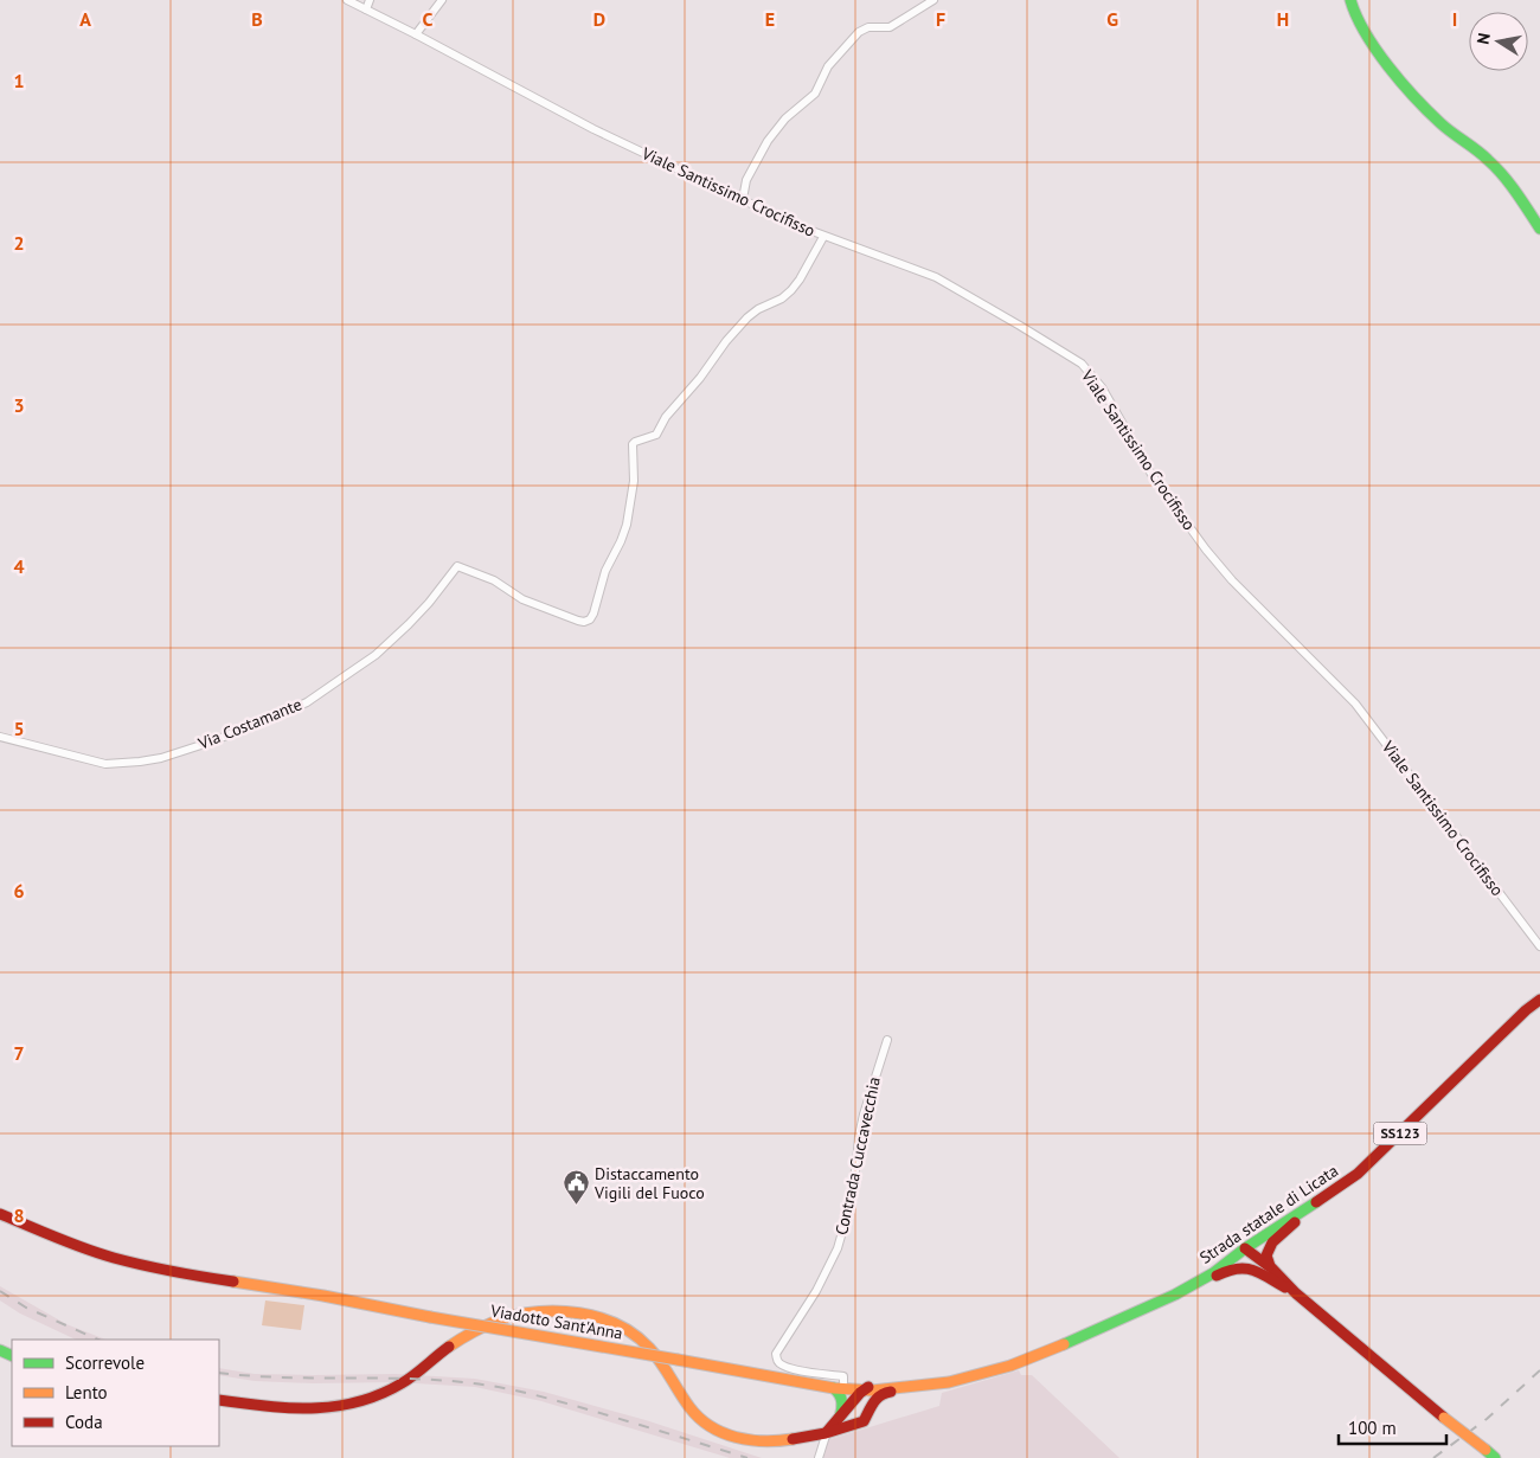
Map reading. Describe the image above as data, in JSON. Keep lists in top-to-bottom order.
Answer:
{
  "streets": {
    "main road": ["SS123", "Strada statale di Licata", "Viadotto Sant'Anna"],
    "street": ["Viale Santissimo Crocifisso", "Via Costamante", "Contrada Cuccavecchia"]
  },
  "crossings": [
    ["Viale Santissimo Crocifisso", "Via Costamante"],
    ["Contrada Cuccavecchia", "Viadotto Sant'Anna"]
  ],
  "places": {
    "public building": ["Distaccamento Vigili del Fuoco"]
  },
  "legend": ["Scorrevole", "Lento", "Coda"],
  "scale_bar": "100 m",
  "north": "left",
  "grid": {
    "columns": [
      "A",
      "B",
      "C",
      "D",
      "E",
      "F",
      "G",
      "H",
      "I"
    ],
    "rows": [
      "1",
      "2",
      "3",
      "4",
      "5",
      "6",
      "7",
      "8"
    ]
  }
}
